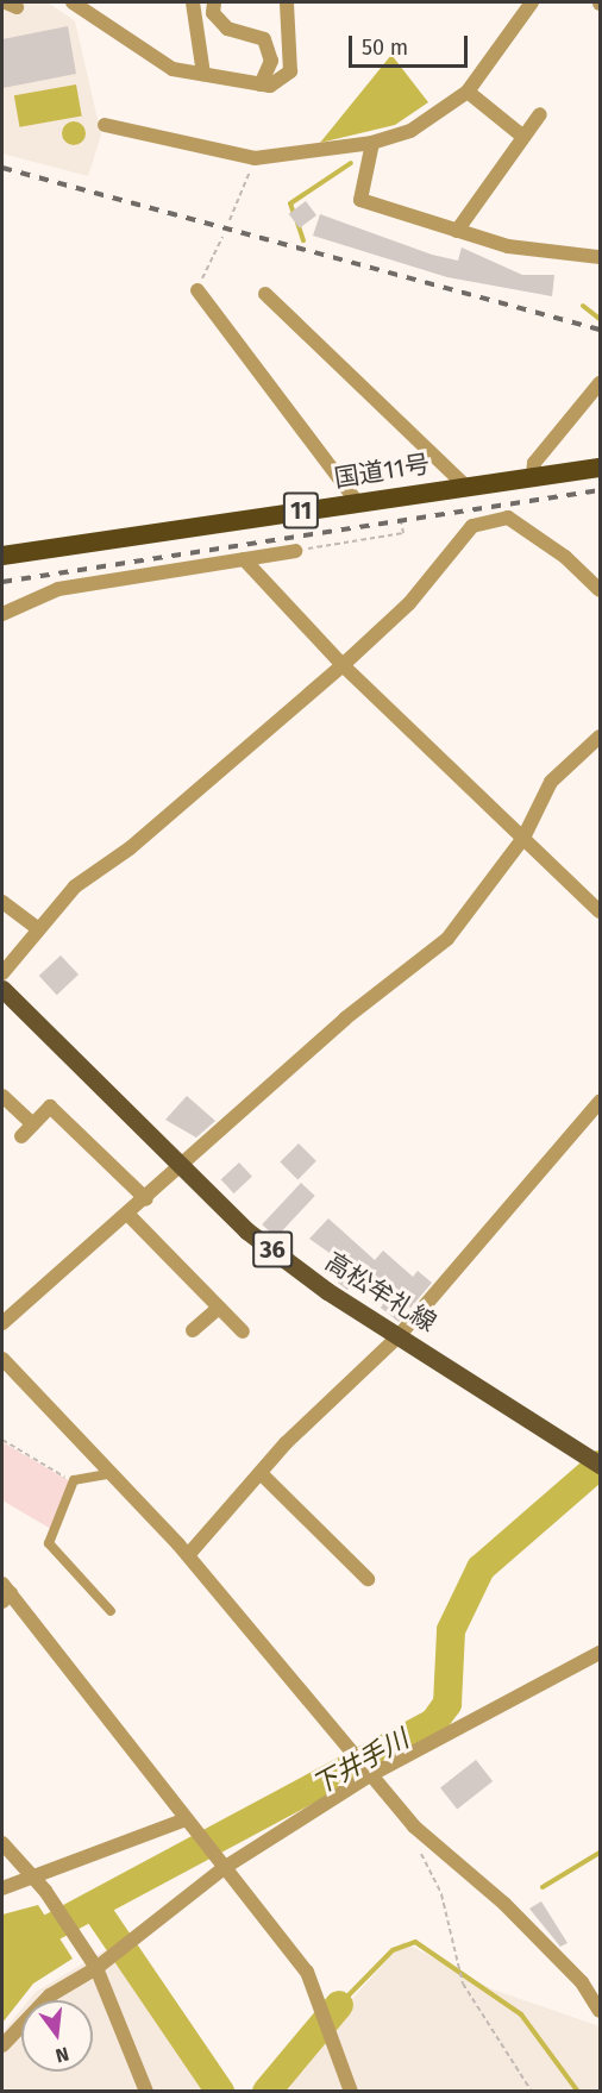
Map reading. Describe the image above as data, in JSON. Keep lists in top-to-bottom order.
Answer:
{
  "streets": {
    "highway": ["国道11号", "11"],
    "main road": ["36", "高松牟礼線"]
  },
  "water": ["下井手川"],
  "scale_bar": "50 m",
  "north": "bottom"
}
